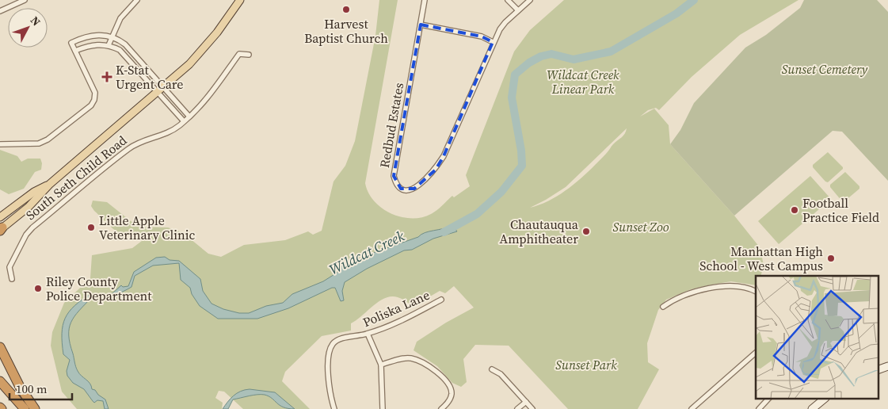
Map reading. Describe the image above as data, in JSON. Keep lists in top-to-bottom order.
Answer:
{
  "streets": {
    "main road": ["South Seth Child Road"],
    "street": ["Redbud Estates", "Poliska Lane"]
  },
  "water": ["Wildcat Creek"],
  "parks": [
    "Sunset Cemetery",
    "Wildcat Creek Linear Park",
    "Sunset Zoo",
    "Sunset Park"
  ],
  "places": {
    "other": [
      "Harvest Baptist Church",
      "Football Practice Field",
      "Little Apple Veterinary Clinic",
      "Chautauqua Amphitheater",
      "Manhattan High School - West Campus",
      "Riley County Police Department"
    ],
    "health": ["K-Stat Urgent Care"]
  },
  "scale_bar": "100 m",
  "north": "top right"
}
